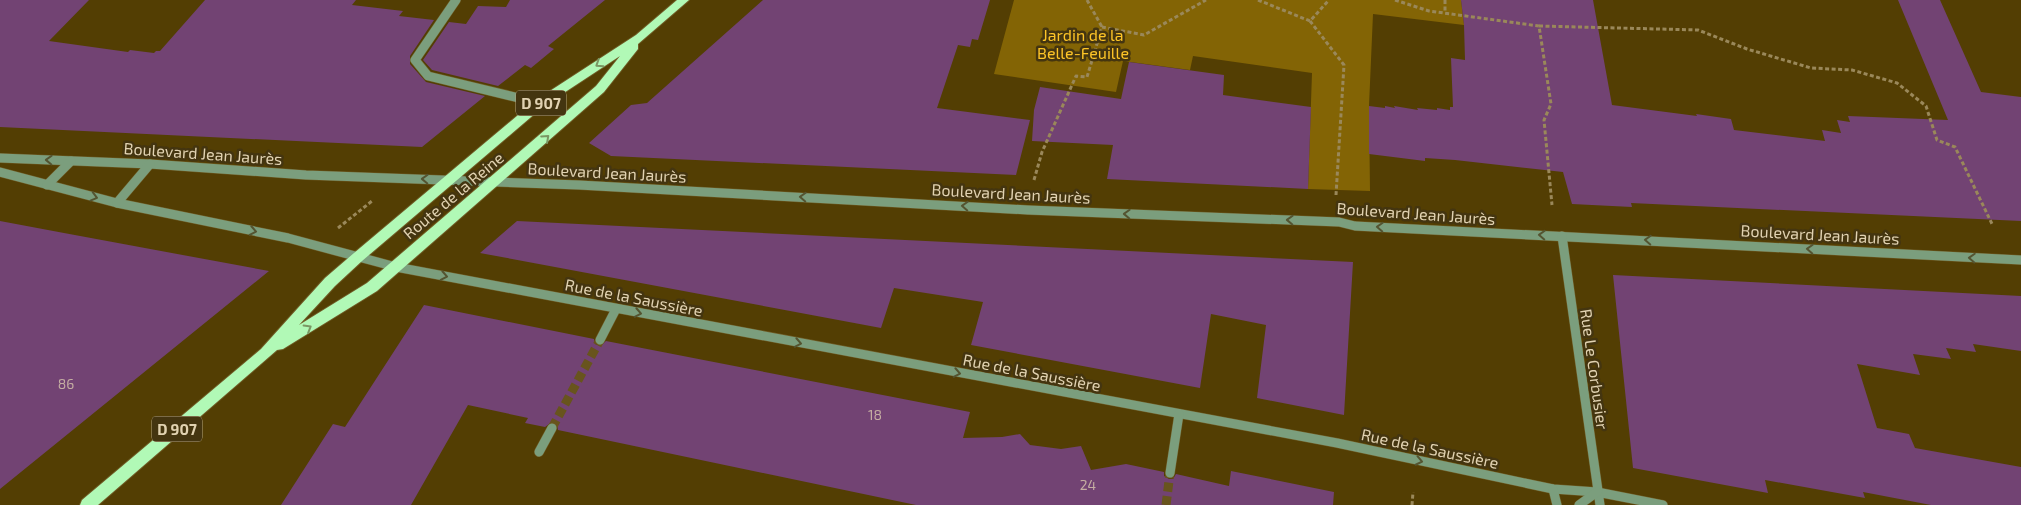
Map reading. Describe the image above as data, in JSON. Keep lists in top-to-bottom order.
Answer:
{
  "streets": {
    "main road": ["D 907", "Route de la Reine"],
    "street": ["Boulevard Jean Jaurès", "Rue de la Saussière", "Rue Le Corbusier"]
  },
  "crossings": [
    ["Boulevard Jean Jaurès", "Route de la Reine"],
    ["Boulevard Jean Jaurès", "Rue Le Corbusier"],
    ["Route de la Reine", "Rue de la Saussière"],
    ["Rue de la Saussière", "Rue Le Corbusier"]
  ],
  "one_way": ["Boulevard Jean Jaurès", "Rue de la Saussière"],
  "parks": ["Jardin de la Belle-Feuille"],
  "house_numbers": ["86", "18", "24"]
}
